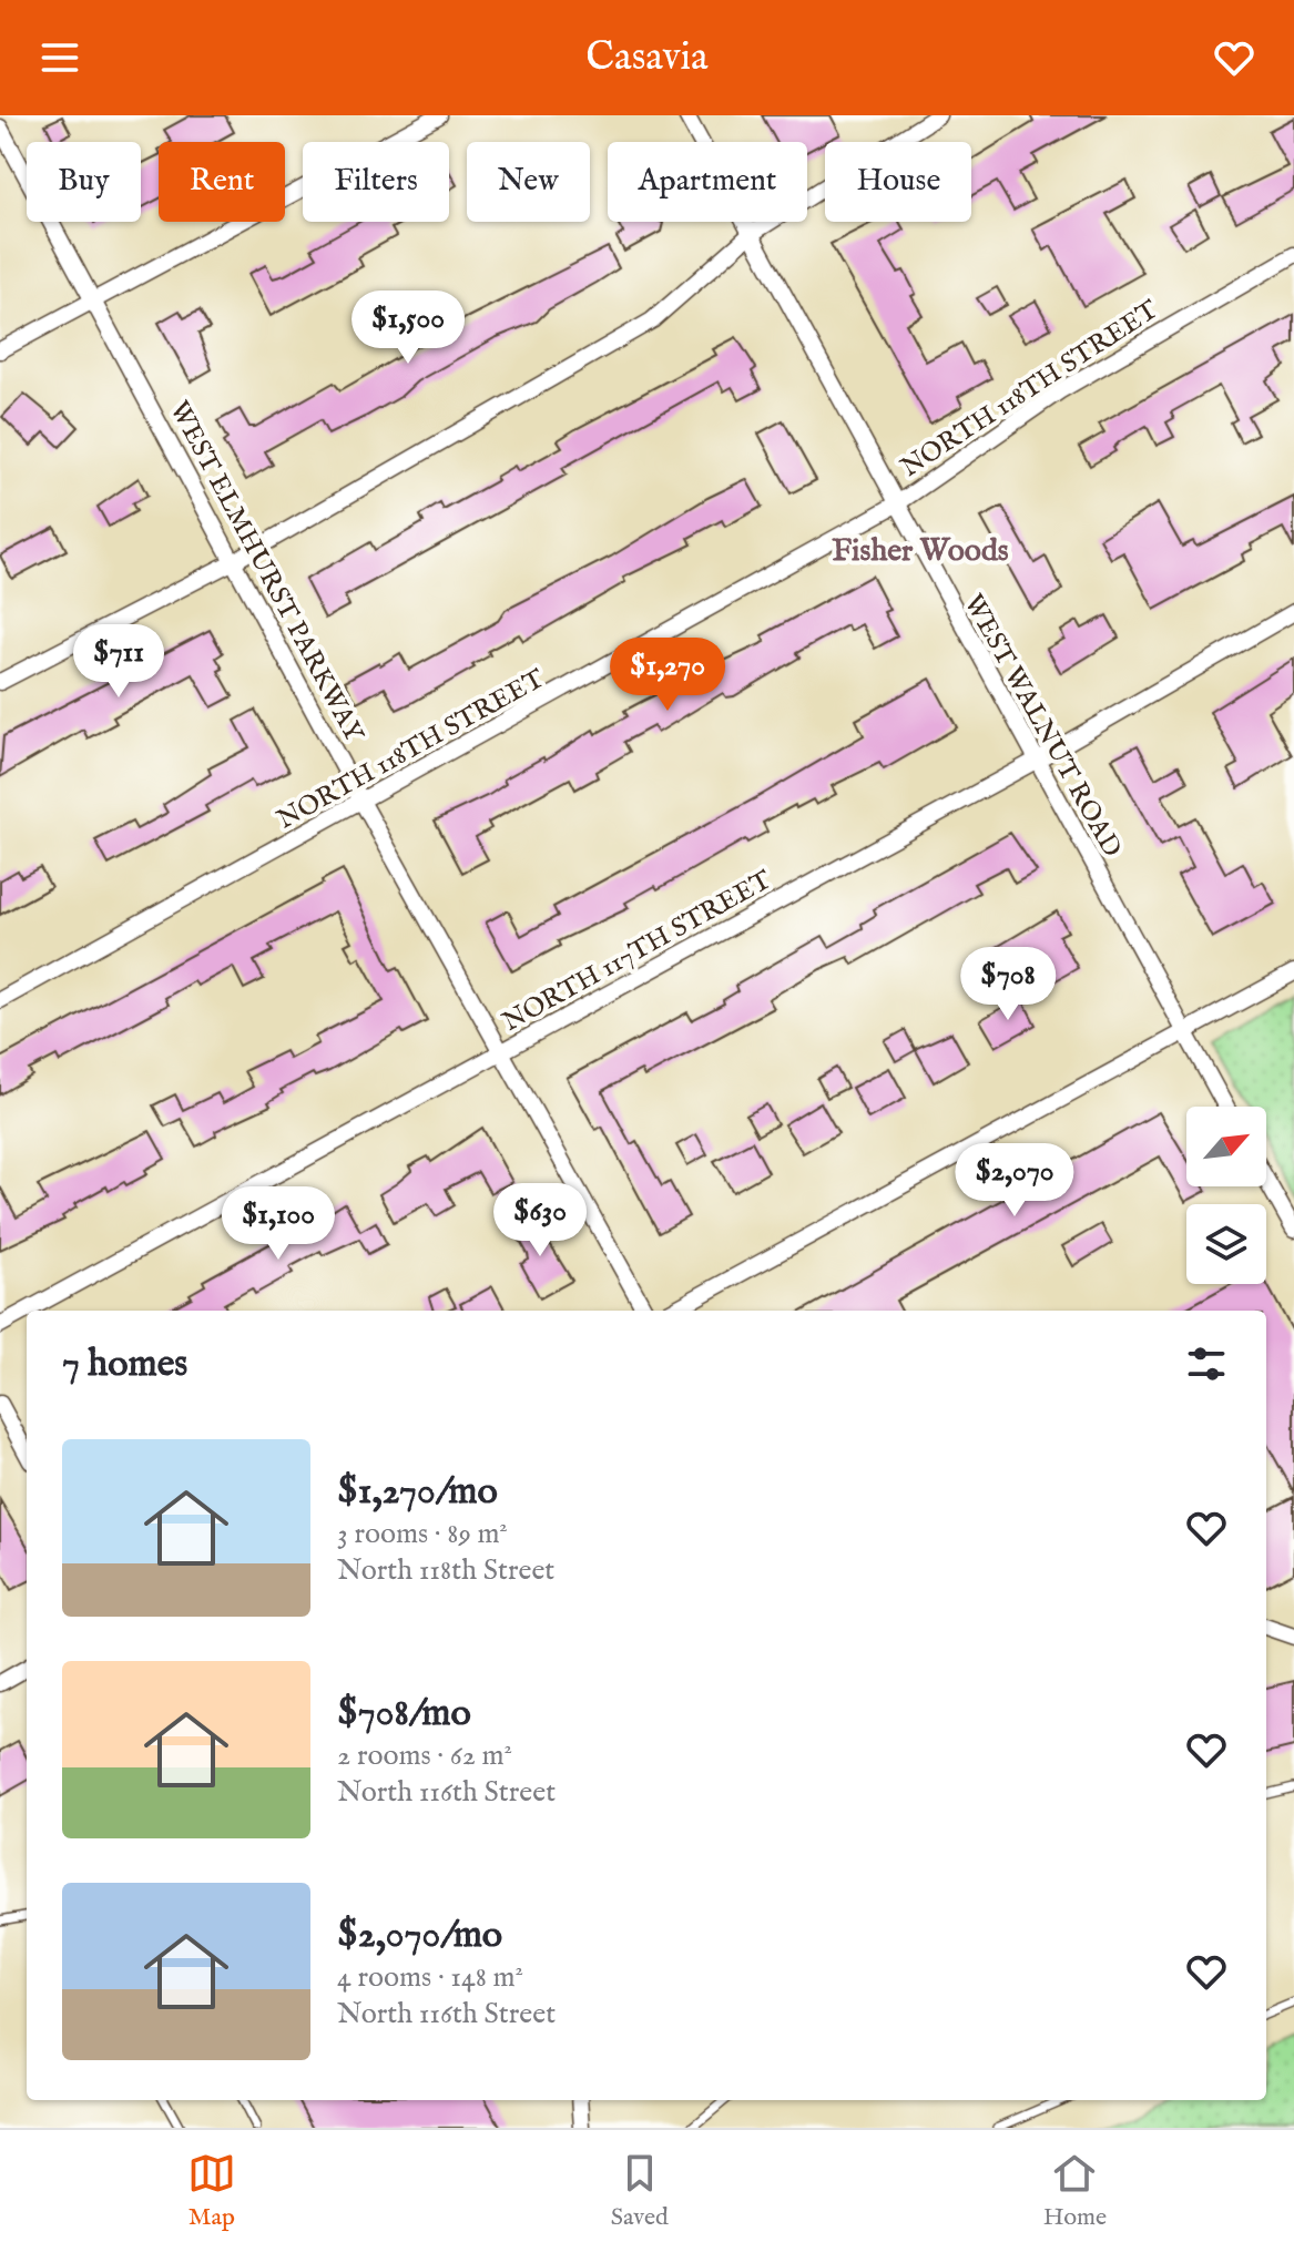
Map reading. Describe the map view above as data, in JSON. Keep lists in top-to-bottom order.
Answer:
{
  "streets": {
    "street": [
      "NORTH 118TH STREET",
      "WEST ELMHURST PARKWAY",
      "WEST WALNUT ROAD",
      "NORTH 117TH STREET"
    ]
  },
  "crossings": [
    ["NORTH 118TH STREET", "WEST ELMHURST PARKWAY"],
    ["NORTH 118TH STREET", "WEST WALNUT ROAD"],
    ["WEST ELMHURST PARKWAY", "NORTH 117TH STREET"],
    ["WEST WALNUT ROAD", "NORTH 117TH STREET"]
  ],
  "districts": ["Fisher Woods"],
  "north": "top right",
  "page": {
    "header": "Casavia",
    "chip": [
      "Buy",
      "Rent",
      "Filters",
      "New",
      "Apartment",
      "House"
    ],
    "price": [
      "$1,500",
      "$711",
      "$1,270",
      "$708",
      "$2,070",
      "$630",
      "$1,100"
    ],
    "heading": "7 homes",
    "list": [
      {
        "name": "$1,270/mo",
        "note": "3 rooms · 89 m² · North 118th Street"
      },
      {
        "name": "$708/mo",
        "note": "2 rooms · 62 m² · North 116th Street"
      },
      {
        "name": "$2,070/mo",
        "note": "4 rooms · 148 m² · North 116th Street"
      }
    ],
    "tabs": ["Map", "Saved", "Home"]
  }
}
